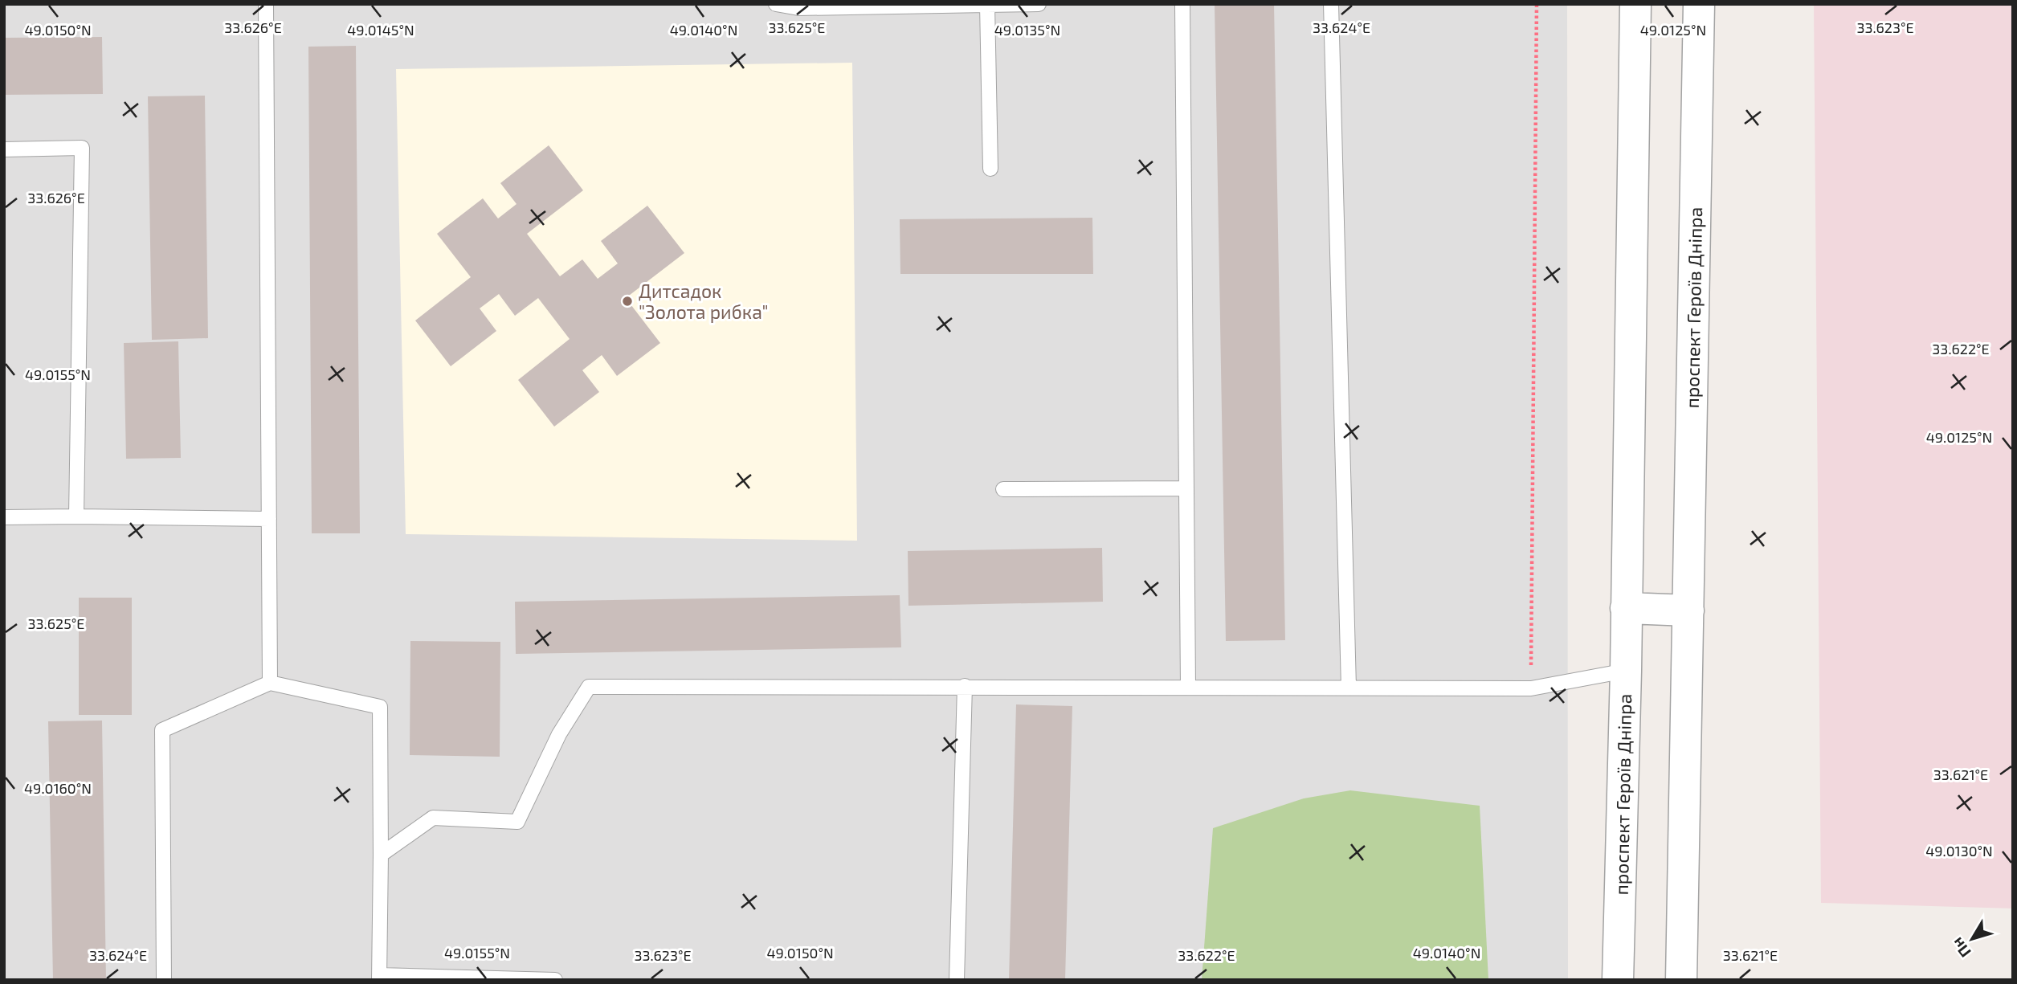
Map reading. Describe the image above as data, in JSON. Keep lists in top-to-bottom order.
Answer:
{
  "streets": {
    "street": ["проспект Героїв Дніпра"]
  },
  "places": ["Дитсадок \"Золота рибка\""],
  "north": "bottom left",
  "coordinates": [
    "33.625°E",
    "33.624°E",
    "33.623°E",
    "33.626°E",
    "49.0150°N",
    "49.0145°N",
    "49.0140°N",
    "49.0135°N",
    "49.0125°N",
    "33.622°E",
    "49.0155°N",
    "33.621°E",
    "49.0160°N",
    "49.0130°N"
  ]
}
